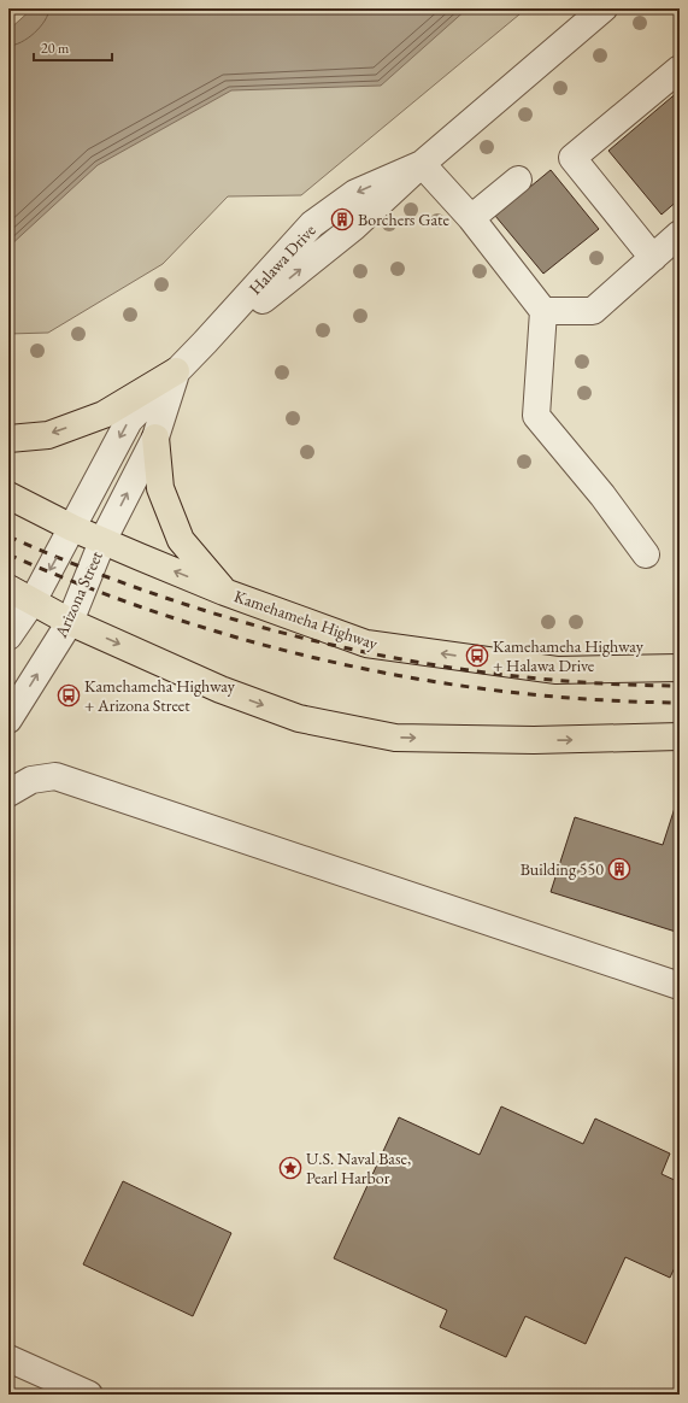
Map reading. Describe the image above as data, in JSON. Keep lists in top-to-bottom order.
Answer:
{
  "streets": {
    "main road": ["Kamehameha Highway"],
    "street": ["Halawa Drive", "Arizona Street"]
  },
  "crossings": [
    ["Halawa Drive", "Arizona Street"],
    ["Halawa Drive", "Kamehameha Highway"],
    ["Arizona Street", "Kamehameha Highway"]
  ],
  "places": {
    "building": ["Borchers Gate", "Building 550"],
    "bus stop": ["Kamehameha Highway + Halawa Drive", "Kamehameha Highway + Arizona Street"],
    "place": ["U.S. Naval Base, Pearl Harbor"]
  },
  "scale_bar": "20 m"
}
